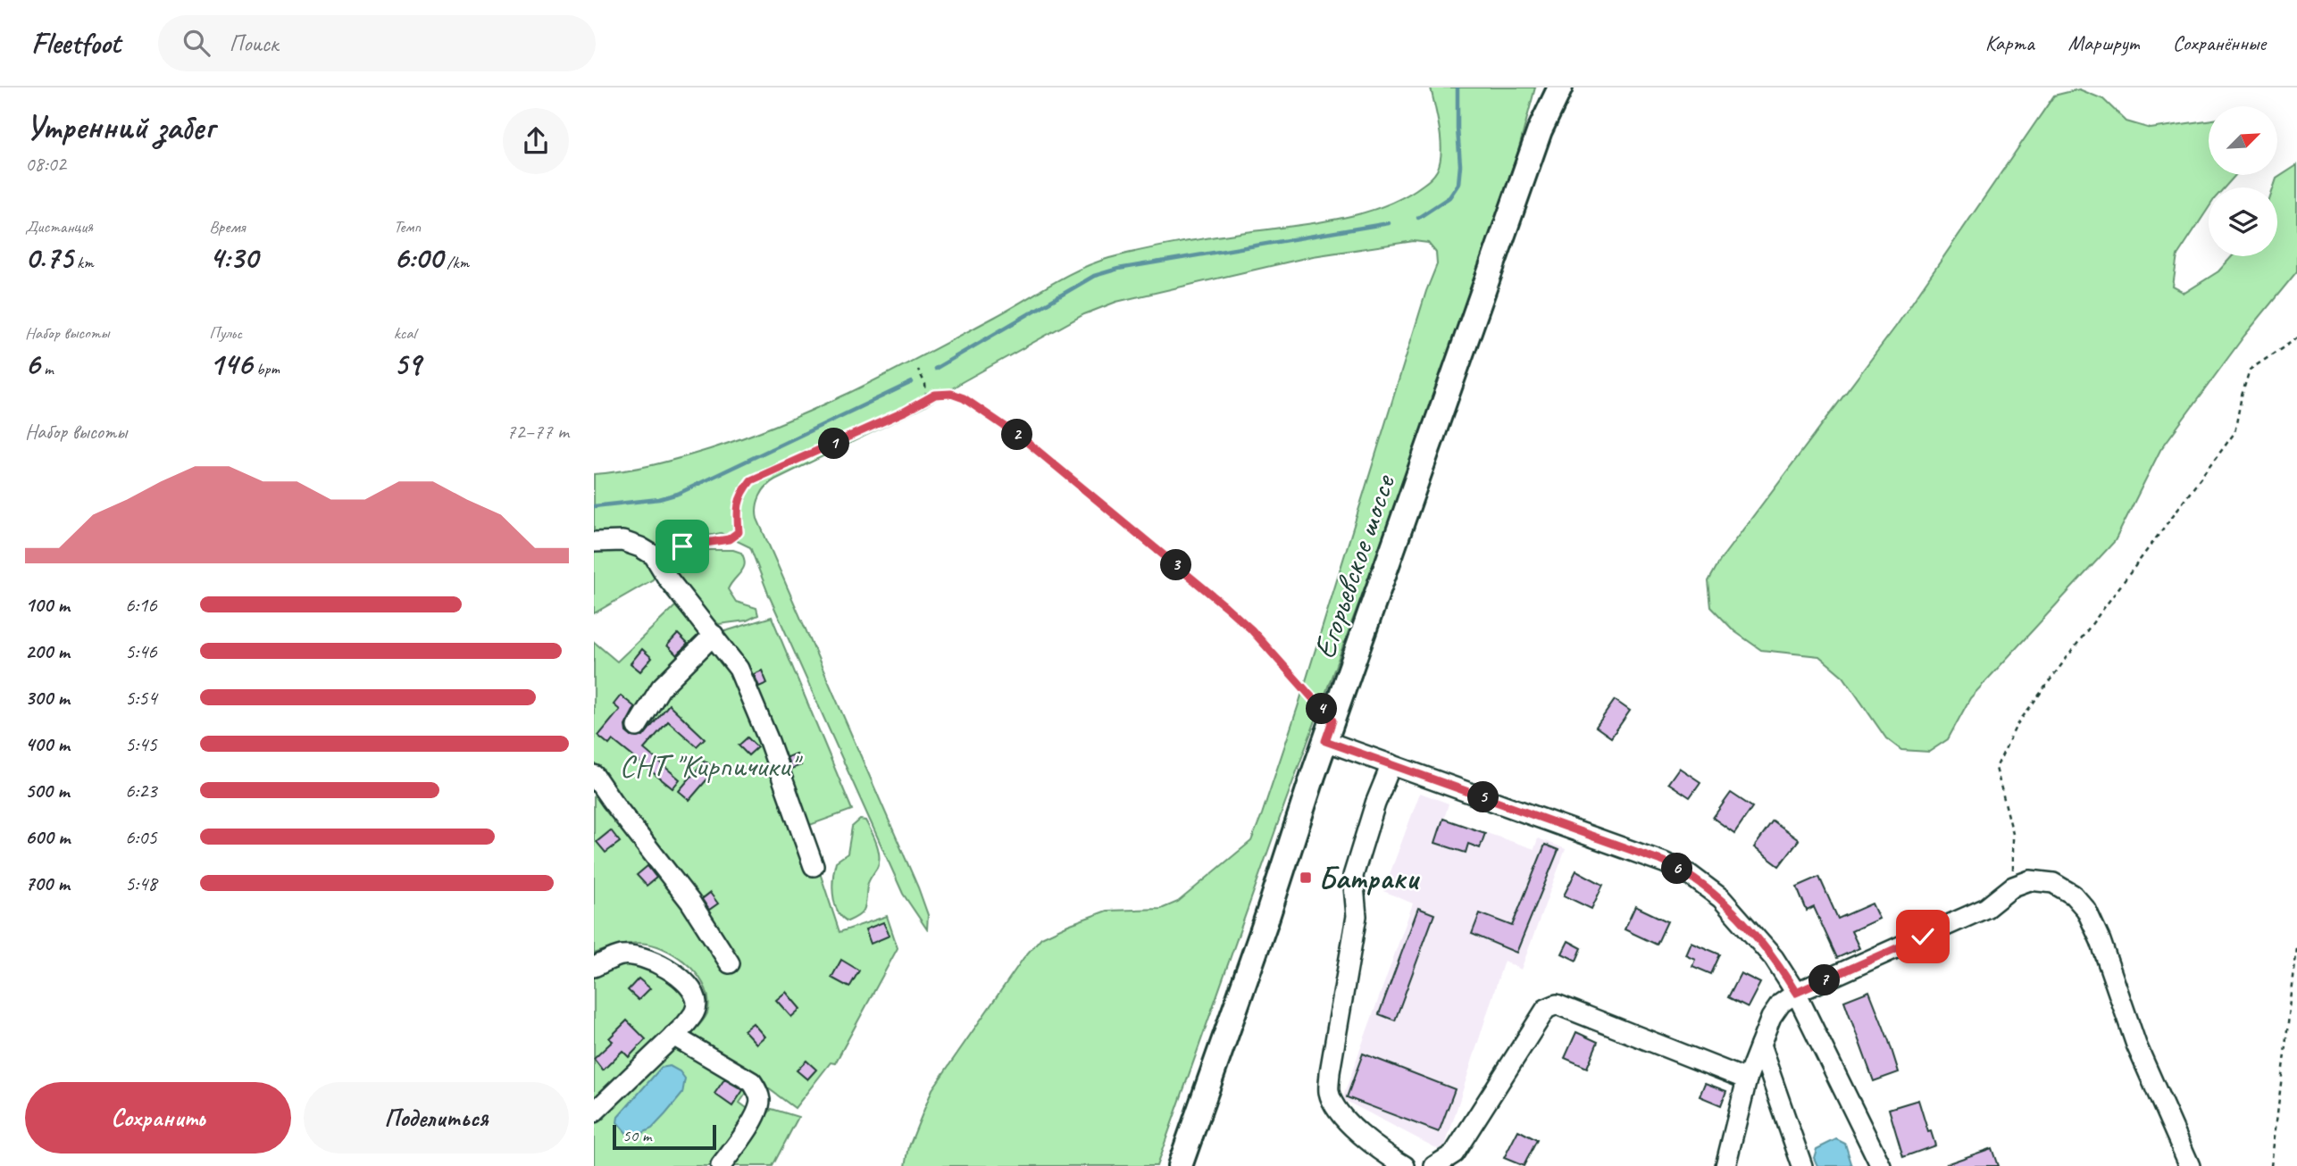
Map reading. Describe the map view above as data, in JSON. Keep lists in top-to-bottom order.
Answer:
{
  "streets": {
    "main road": ["Егорьевское шоссе"]
  },
  "parks": ["СНТ \"Кирпичики\""],
  "places": {
    "transit": ["Батраки"]
  },
  "scale_bar": "50 m",
  "north": "top right",
  "page": {
    "header": "Fleetfoot",
    "search": "Поиск",
    "nav": ["Карта", "Маршрут", "Сохранённые"],
    "heading": ["Утренний забег", "08:02"],
    "stats": [
      ["Дистанция", "0.75 km"],
      ["Время", "4:30"],
      ["Темп", "6:00 /km"],
      ["Набор высоты", "6 m"],
      ["Пульс", "146 bpm"],
      ["kcal", "59"]
    ],
    "chart": ["Набор высоты", "72–77 m"],
    "pins": [
      "2",
      "1",
      "3",
      "4",
      "5",
      "6",
      "7"
    ],
    "list": [
      {
        "name": "100 m",
        "note": "6:16"
      },
      {
        "name": "200 m",
        "note": "5:46"
      },
      {
        "name": "300 m",
        "note": "5:54"
      },
      {
        "name": "400 m",
        "note": "5:45"
      },
      {
        "name": "500 m",
        "note": "6:23"
      },
      {
        "name": "600 m",
        "note": "6:05"
      },
      {
        "name": "700 m",
        "note": "5:48"
      }
    ],
    "buttons": ["Сохранить", "Поделиться"],
    "scale": "50 m"
  }
}
